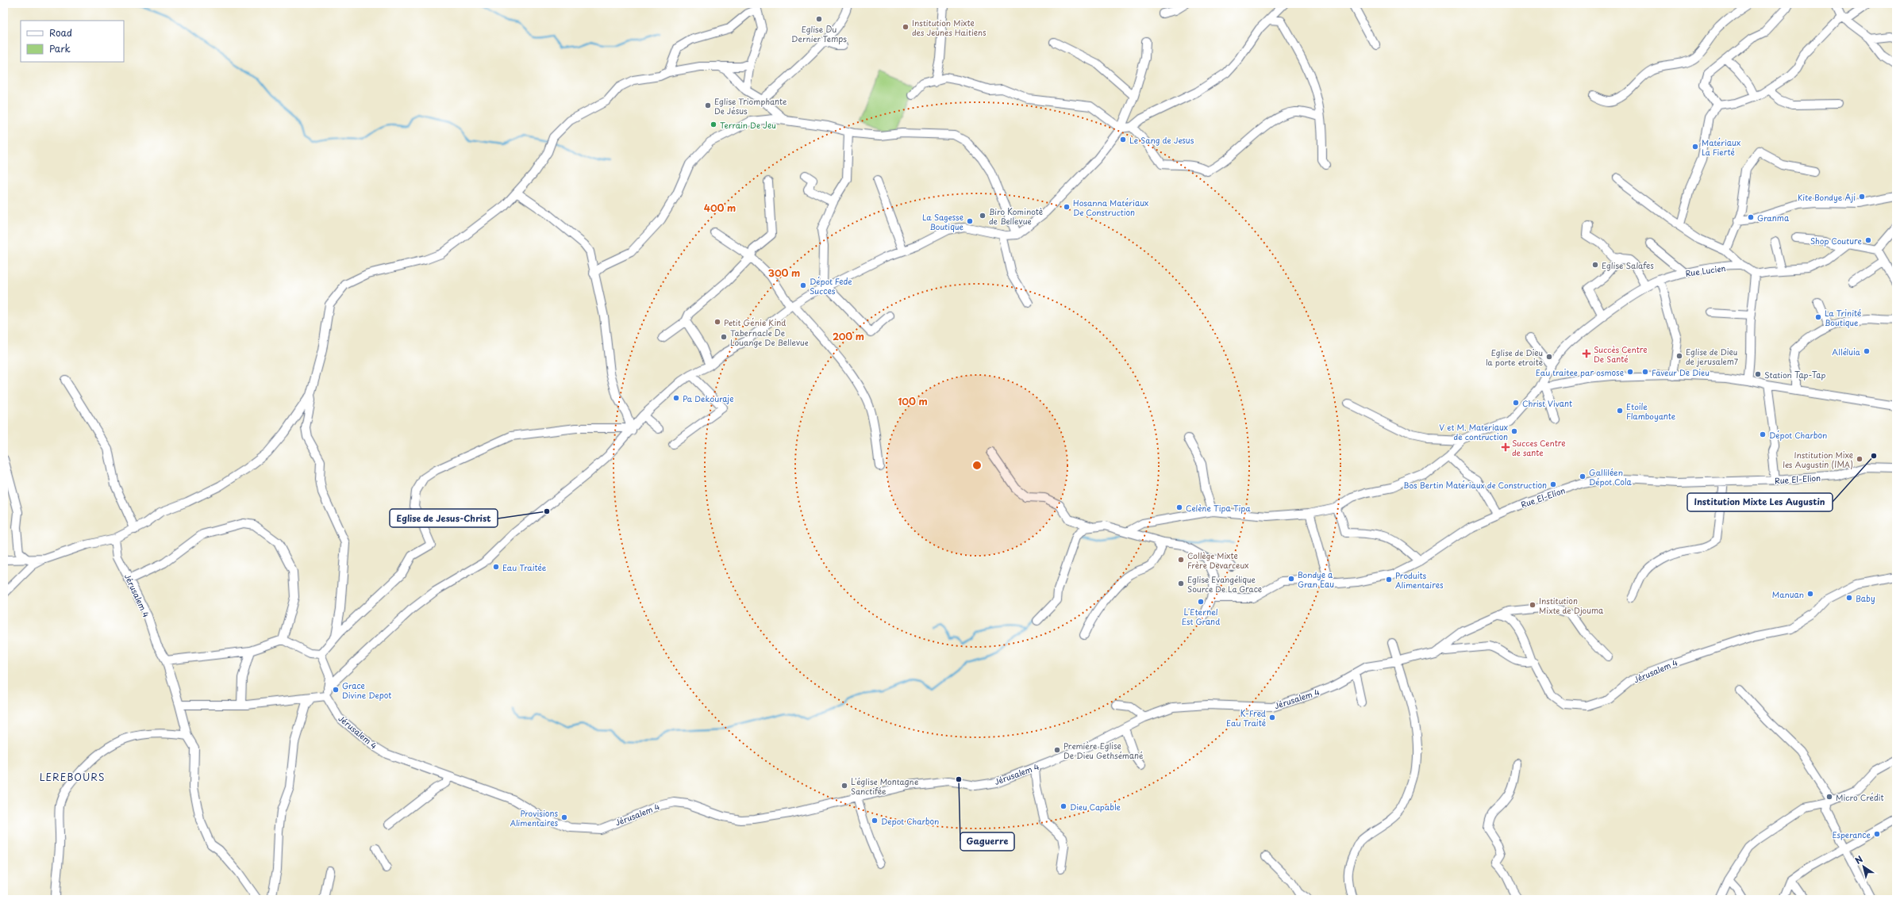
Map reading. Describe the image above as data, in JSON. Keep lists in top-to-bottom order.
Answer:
{
  "streets": {
    "street": ["Rue Lucien", "Rue El-Elion", "Jérusalem 4"]
  },
  "districts": ["LEREBOURS"],
  "places": {
    "other": [
      "Eglise Du Dernier Temps",
      "Institution Mixte des Jeunes Haitiens",
      "Eglise Triomphante De Jésus",
      "Terrain De Jeu",
      "Le Sang de Jesus",
      "Matériaux La Fierté",
      "Kite Bondye Aji",
      "Hosanna Matériaux De Construction",
      "Biro Kominotè de Bellevue",
      "Granma",
      "La Sagesse Boutique",
      "Shop Couture",
      "Eglise Salafes",
      "Dépot Fede Succes",
      "La Trinité Boutique",
      "Petit Génie Kind",
      "Tabernacle De Louange De Bellevue",
      "Alléluia",
      "Eglise de Dieu de jerusalem7",
      "Eglise de Dieu la porte etroite",
      "Eau traitee par osmose",
      "Faveur De Dieu",
      "Station Tap-Tap",
      "Pa Dekouraje",
      "Christ Vivant",
      "Etoile Flamboyante",
      "V et M. Materiaux de contruction",
      "Dépot Charbon",
      "Institution Mixte Les Augustin",
      "Institution Mixe les Augustin (IMA)",
      "Galliléen Dépot Cola",
      "Bos Bertin Matériaux de Construction",
      "Celène Tipa Tipa",
      "Eglise de Jesus-Christ",
      "Collège Mixte Frère Devarceux",
      "Eau Traitée",
      "Bondye a Gran Eau",
      "Produits Alimentaires",
      "Eglise Evangélique Source De La Grace",
      "Manuan",
      "Baby",
      "L'Eternel Est Grand",
      "Institution Mixte de Djouma",
      "Grace Divine Depot",
      "K-Fred Eau Traité",
      "Première Eglise De Dieu Gethsémané",
      "Gaguerre",
      "L'église Montagne Sanctifée",
      "Micro Crédit",
      "Dieu Capable",
      "Provisions Alimentaires",
      "Depot Charbon",
      "Esperance"
    ],
    "health": ["Succès Centre De Santé", "Succes Centre de sante"]
  },
  "legend": ["Road", "Park"],
  "north": "top left",
  "rings": [
    "400 m",
    "300 m",
    "200 m",
    "100 m"
  ]
}
